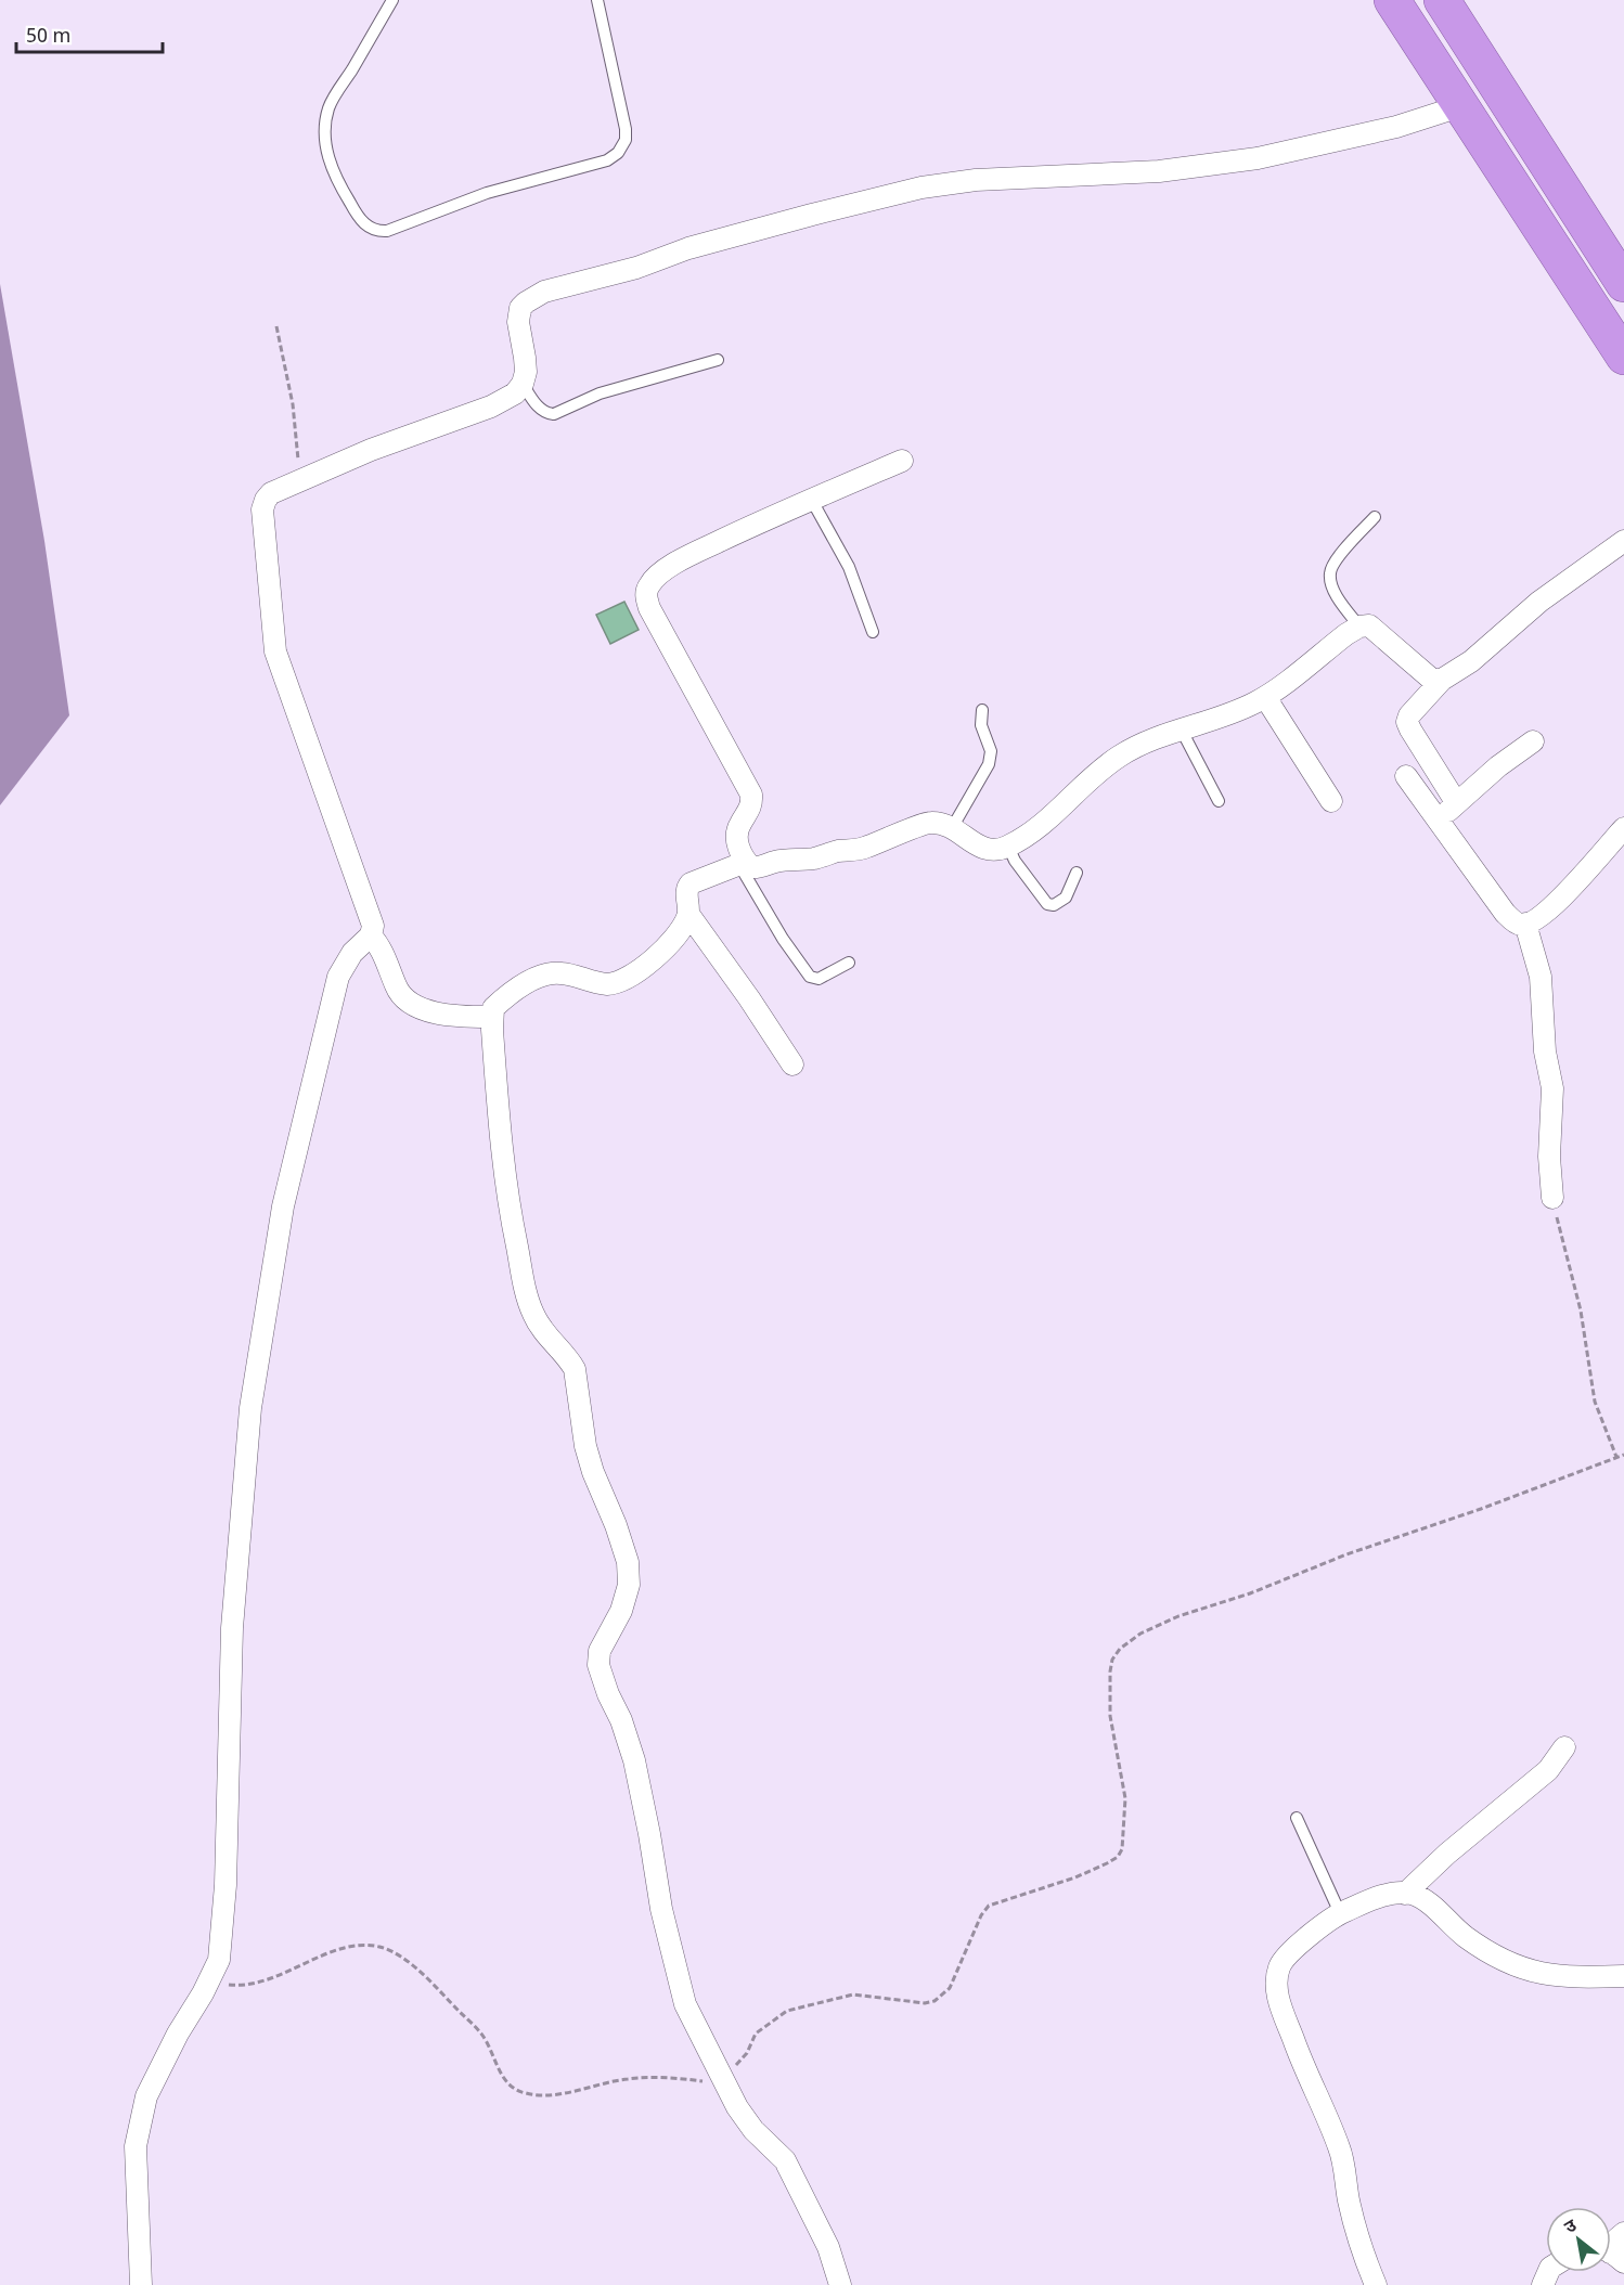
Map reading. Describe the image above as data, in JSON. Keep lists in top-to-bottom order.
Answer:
{
  "scale_bar": "50 m",
  "north": "top left"
}
